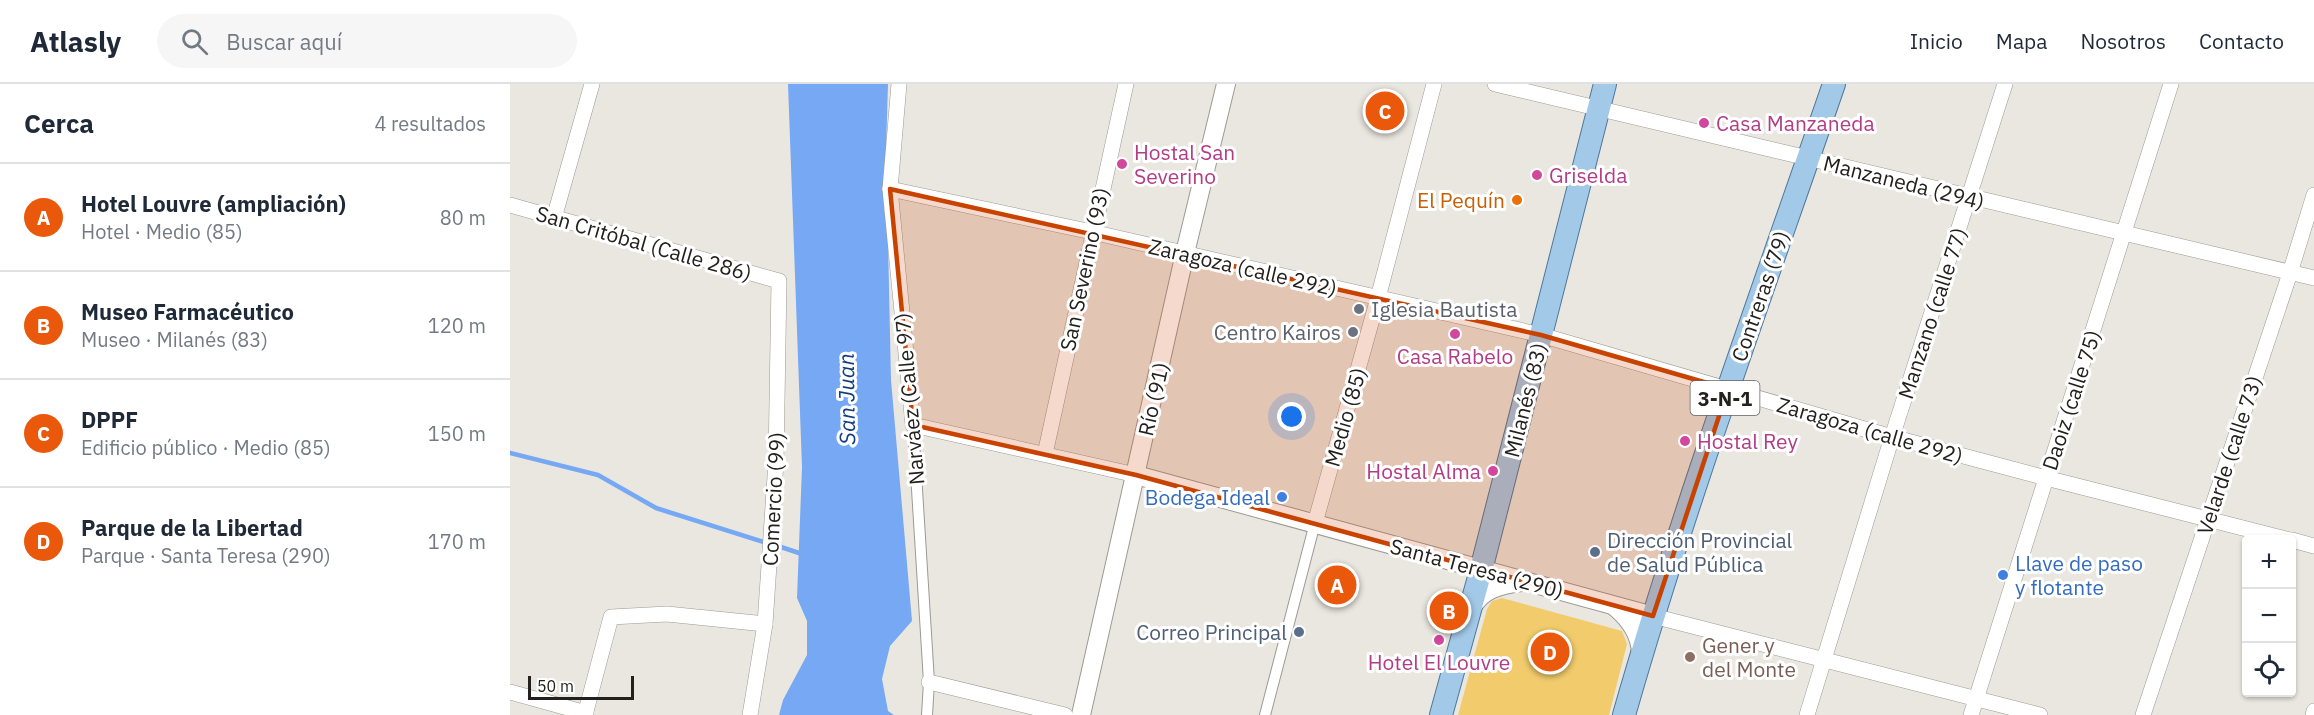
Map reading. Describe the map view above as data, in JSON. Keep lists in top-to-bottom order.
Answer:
{
  "streets": {
    "main road": ["Contreras (79)", "3-N-1", "Milanés (83)"],
    "street": [
      "Manzaneda (294)",
      "San Critóbal (Calle 286)",
      "Zaragoza (calle 292)",
      "San Severino (93)",
      "Manzano (calle 77)",
      "Narváez (Calle 97)",
      "Río (91)",
      "Daoiz (calle 75)",
      "Medio (85)",
      "Velarde (calle 73)",
      "Comercio (99)",
      "Santa Teresa (290)"
    ]
  },
  "crossings": [
    ["Manzaneda (294)", "Contreras (79)"],
    ["Manzaneda (294)", "Manzano (calle 77)"],
    ["Manzaneda (294)", "Milanés (83)"],
    ["Manzaneda (294)", "Daoiz (calle 75)"],
    ["Manzaneda (294)", "Velarde (calle 73)"],
    ["San Critóbal (Calle 286)", "Comercio (99)"],
    ["Zaragoza (calle 292)", "San Severino (93)"],
    ["Zaragoza (calle 292)", "Contreras (79)"],
    ["Zaragoza (calle 292)", "Manzano (calle 77)"],
    ["Zaragoza (calle 292)", "Narváez (Calle 97)"],
    ["Zaragoza (calle 292)", "Río (91)"],
    ["Zaragoza (calle 292)", "Milanés (83)"],
    ["Zaragoza (calle 292)", "Daoiz (calle 75)"],
    ["Zaragoza (calle 292)", "Medio (85)"],
    ["Zaragoza (calle 292)", "Velarde (calle 73)"],
    ["San Severino (93)", "Santa Teresa (290)"],
    ["Contreras (79)", "Santa Teresa (290)"],
    ["Manzano (calle 77)", "Santa Teresa (290)"],
    ["Narváez (Calle 97)", "Santa Teresa (290)"],
    ["Río (91)", "Santa Teresa (290)"],
    ["Milanés (83)", "Santa Teresa (290)"],
    ["Daoiz (calle 75)", "Santa Teresa (290)"],
    ["Medio (85)", "Santa Teresa (290)"]
  ],
  "water": ["San Juan"],
  "places": [
    "Casa Manzaneda",
    "Hostal San Severino",
    "Griselda",
    "El Pequín",
    "Iglesia Bautista",
    "Centro Kairos",
    "Casa Rabelo",
    "Hostal Rey",
    "Hostal Alma",
    "Bodega Ideal",
    "Dirección Provincial de Salud Pública",
    "Llave de paso y flotante",
    "Correo Principal",
    "Hotel El Louvre",
    "Gener y del Monte"
  ],
  "scale_bar": "50 m",
  "page": {
    "header": "Atlasly",
    "search": "Buscar aquí",
    "nav": [
      "Inicio",
      "Mapa",
      "Nosotros",
      "Contacto"
    ],
    "heading": ["Cerca", "4 resultados"],
    "pins": [
      "C",
      "A",
      "B",
      "D"
    ],
    "list": [
      {
        "mark": "A",
        "name": "Hotel Louvre (ampliación)",
        "note": "Hotel · Medio (85)",
        "value": "80 m"
      },
      {
        "mark": "B",
        "name": "Museo Farmacéutico",
        "note": "Museo · Milanés (83)",
        "value": "120 m"
      },
      {
        "mark": "C",
        "name": "DPPF",
        "note": "Edificio público · Medio (85)",
        "value": "150 m"
      },
      {
        "mark": "D",
        "name": "Parque de la Libertad",
        "note": "Parque · Santa Teresa (290)",
        "value": "170 m"
      }
    ],
    "map_buttons": ["+", "−"],
    "scale": "50 m"
  }
}
